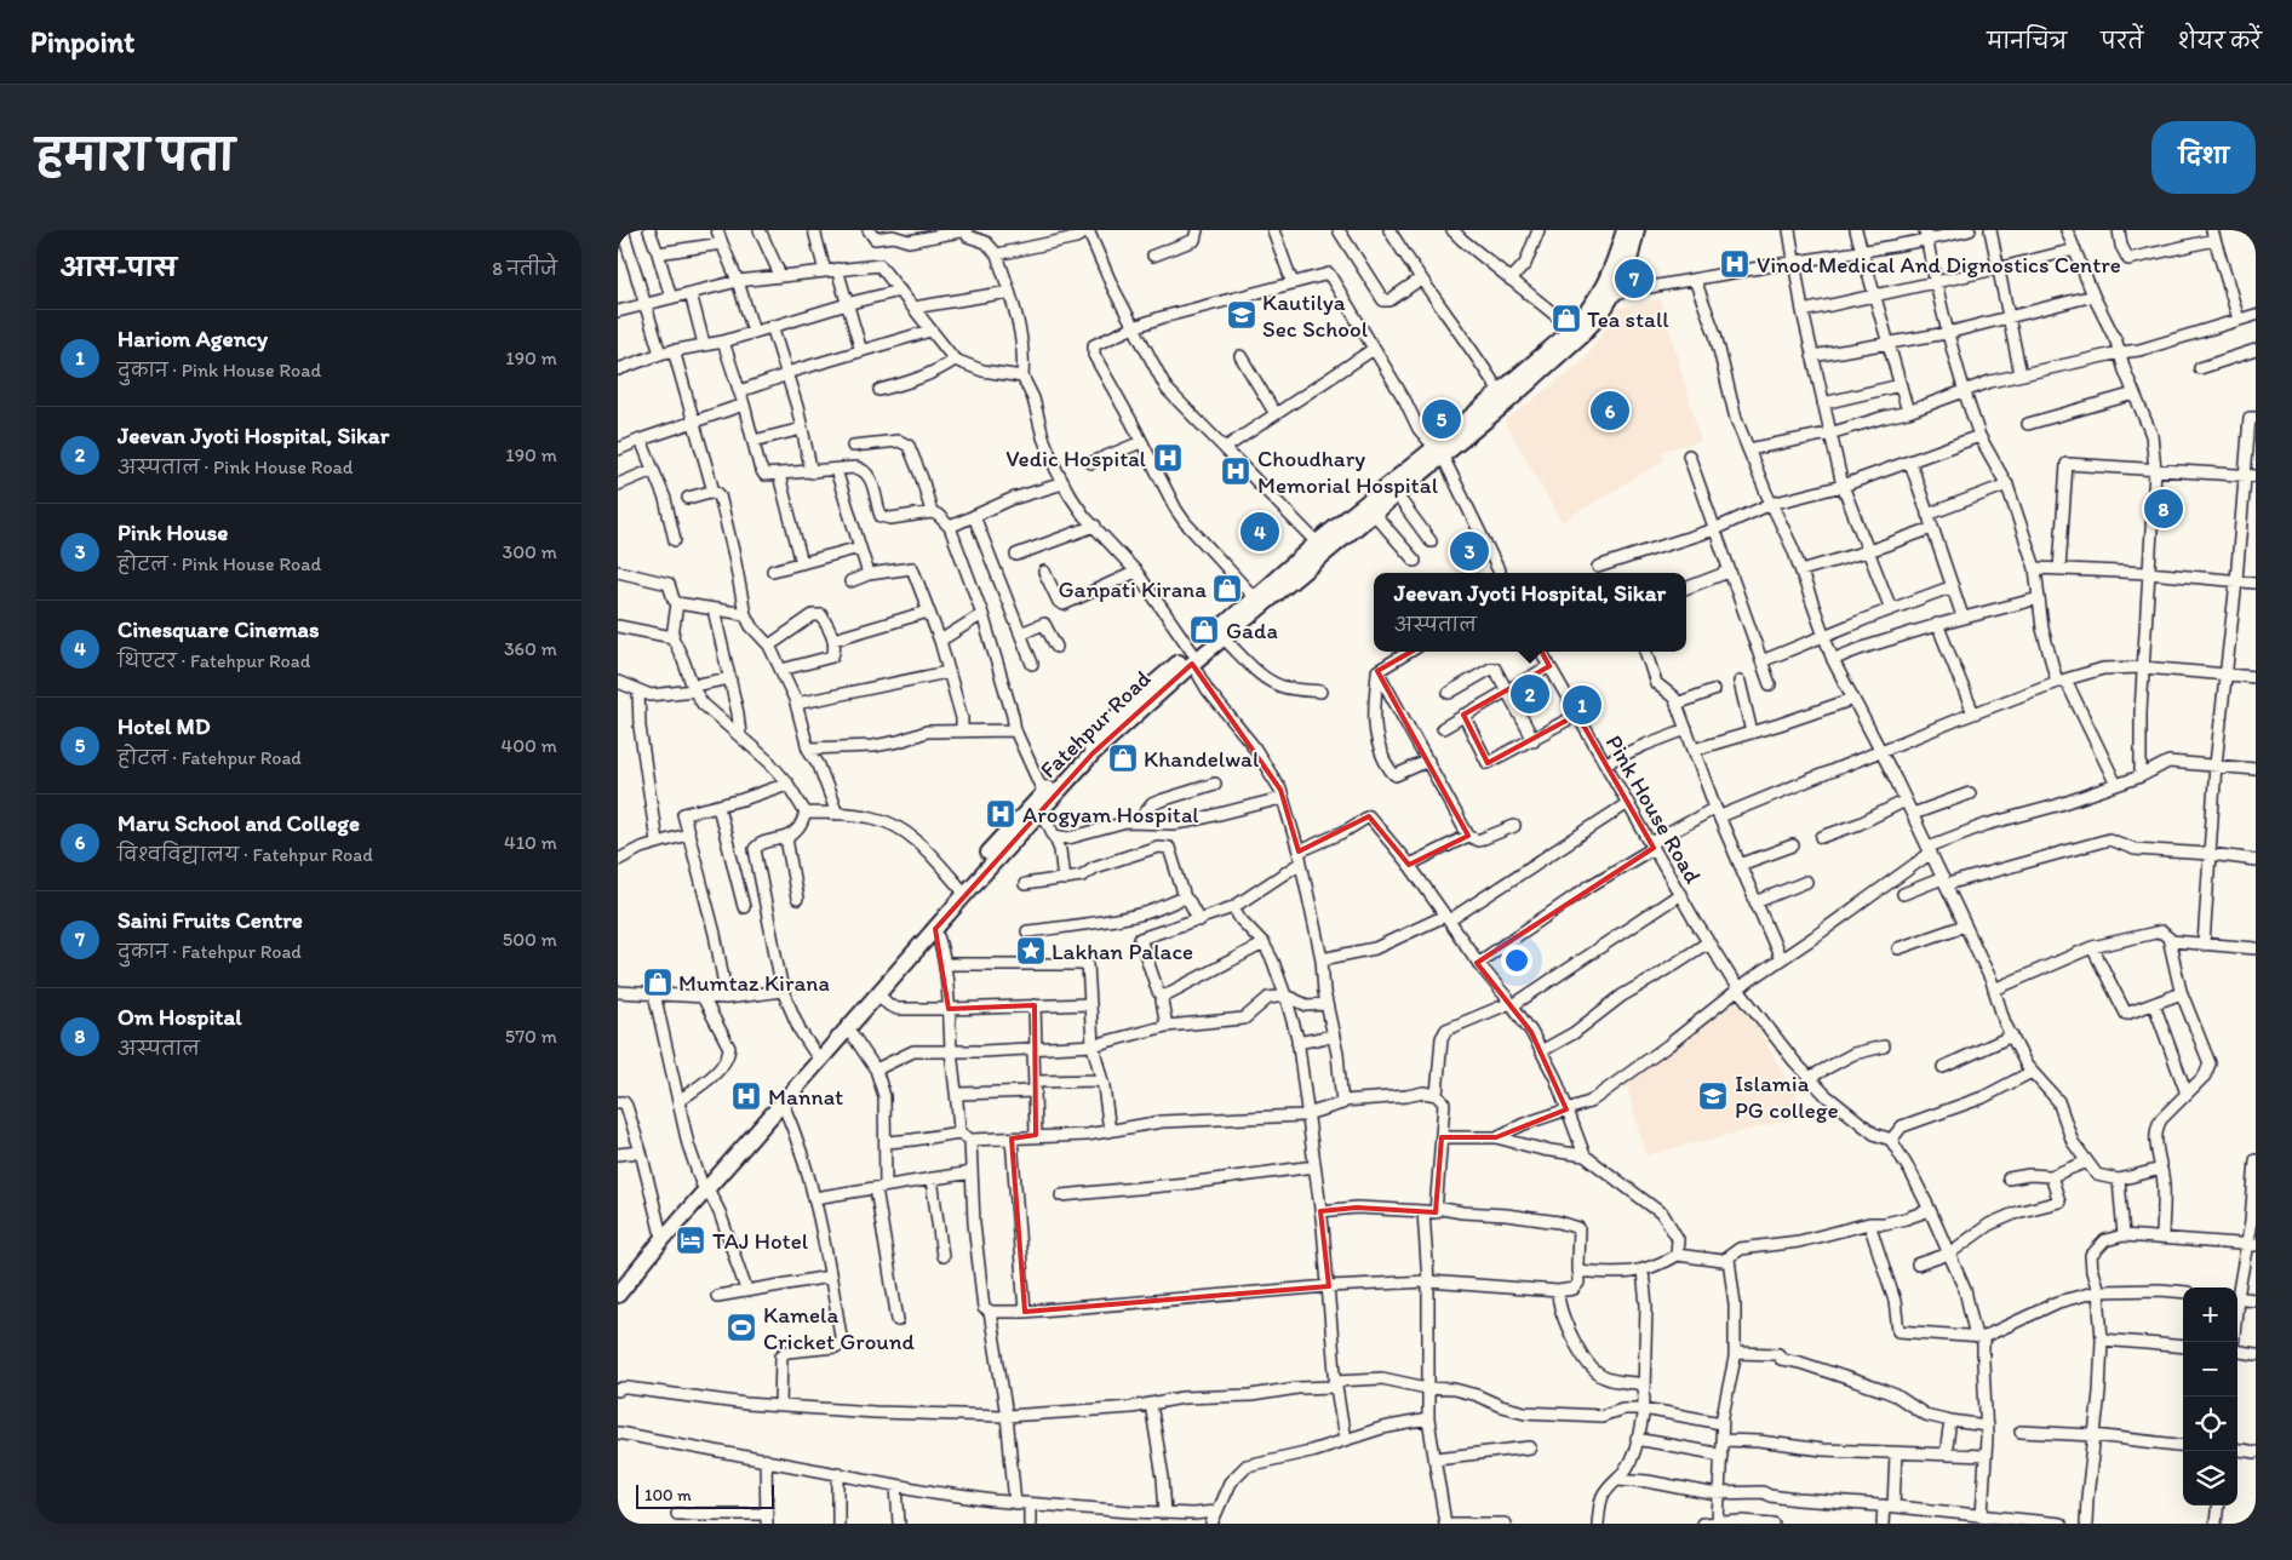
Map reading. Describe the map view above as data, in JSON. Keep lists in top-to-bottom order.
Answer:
{
  "streets": {
    "street": ["Fatehpur Road", "Pink House Road"]
  },
  "places": {
    "hospital": [
      "Vinod Medical And Dignostics Centre",
      "Vedic Hospital",
      "Choudhary Memorial Hospital",
      "Arogyam Hospital",
      "Mannat"
    ],
    "school or university": ["Kautilya Sec School", "Islamia PG college"],
    "shop": [
      "Tea stall",
      "Ganpati Kirana",
      "Gada",
      "Khandelwal",
      "Mumtaz Kirana"
    ],
    "place": ["Lakhan Palace"],
    "hotel": ["TAJ Hotel"],
    "sports": ["Kamela Cricket Ground"]
  },
  "scale_bar": "100 m",
  "page": {
    "header": "Pinpoint",
    "nav": ["मानचित्र", "परतें", "शेयर करें"],
    "title": "हमारा पता",
    "buttons": "दिशा",
    "heading": ["आस-पास", "8 नतीजे"],
    "pins": [
      "7",
      "6",
      "5",
      "8",
      "4",
      "3",
      "2",
      "1"
    ],
    "list": [
      {
        "mark": "1",
        "name": "Hariom Agency",
        "note": "दुकान · Pink House Road",
        "value": "190 m"
      },
      {
        "mark": "2",
        "name": "Jeevan Jyoti Hospital, Sikar",
        "note": "अस्पताल · Pink House Road",
        "value": "190 m"
      },
      {
        "mark": "3",
        "name": "Pink House",
        "note": "होटल · Pink House Road",
        "value": "300 m"
      },
      {
        "mark": "4",
        "name": "Cinesquare Cinemas",
        "note": "थिएटर · Fatehpur Road",
        "value": "360 m"
      },
      {
        "mark": "5",
        "name": "Hotel MD",
        "note": "होटल · Fatehpur Road",
        "value": "400 m"
      },
      {
        "mark": "6",
        "name": "Maru School and College",
        "note": "विश्वविद्यालय · Fatehpur Road",
        "value": "410 m"
      },
      {
        "mark": "7",
        "name": "Saini Fruits Centre",
        "note": "दुकान · Fatehpur Road",
        "value": "500 m"
      },
      {
        "mark": "8",
        "name": "Om Hospital",
        "note": "अस्पताल",
        "value": "570 m"
      }
    ],
    "popup": ["Jeevan Jyoti Hospital, Sikar", "अस्पताल"],
    "map_buttons": ["+", "−"],
    "scale": "100 m"
  }
}
